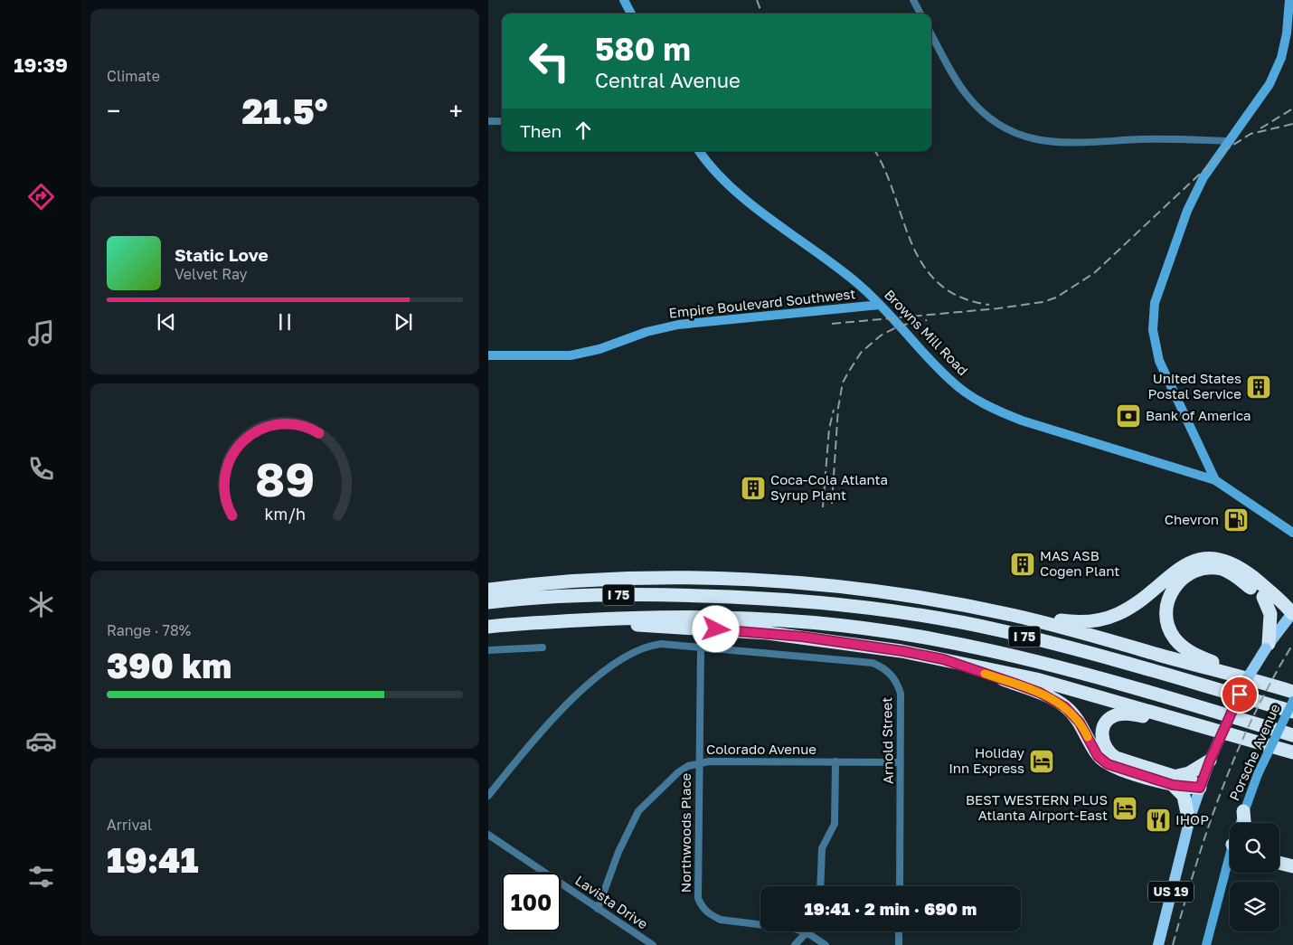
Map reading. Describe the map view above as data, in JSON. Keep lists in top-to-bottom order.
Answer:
{
  "streets": {
    "highway": ["I 75"],
    "main road": ["US 19"],
    "street": [
      "Empire Boulevard Southwest",
      "Browns Mill Road",
      "Arnold Street",
      "Colorado Avenue",
      "Porsche Avenue",
      "Northwoods Place",
      "Lavista Drive"
    ]
  },
  "crossings": [
    ["Empire Boulevard Southwest", "Browns Mill Road"],
    ["Arnold Street", "Colorado Avenue"],
    ["Arnold Street", "Northwoods Place"],
    ["Colorado Avenue", "Northwoods Place"],
    ["Colorado Avenue", "Lavista Drive"]
  ],
  "places": {
    "building": ["United States Postal Service", "Coca-Cola Atlanta Syrup Plant", "MAS ASB Cogen Plant"],
    "bank": ["Bank of America"],
    "fuel station": ["Chevron"],
    "hotel": ["Holiday Inn Express", "BEST WESTERN PLUS Atlanta Airport-East"],
    "restaurant": ["IHOP"]
  },
  "page": {
    "tabs": "19:39",
    "tile": [
      "Climate",
      ["Range · 78%", "390 km"],
      ["Arrival", "19:41"]
    ],
    "turn": ["580 m", "Central Avenue"],
    "heat": ["−", "21.5°", "+"],
    "then": "Then",
    "song": ["Static Love", "Velvet Ray"],
    "limit": "100",
    "trip": "19:41 · 2 min · 690 m",
    "gauge": ["89", "km/h"]
  }
}
